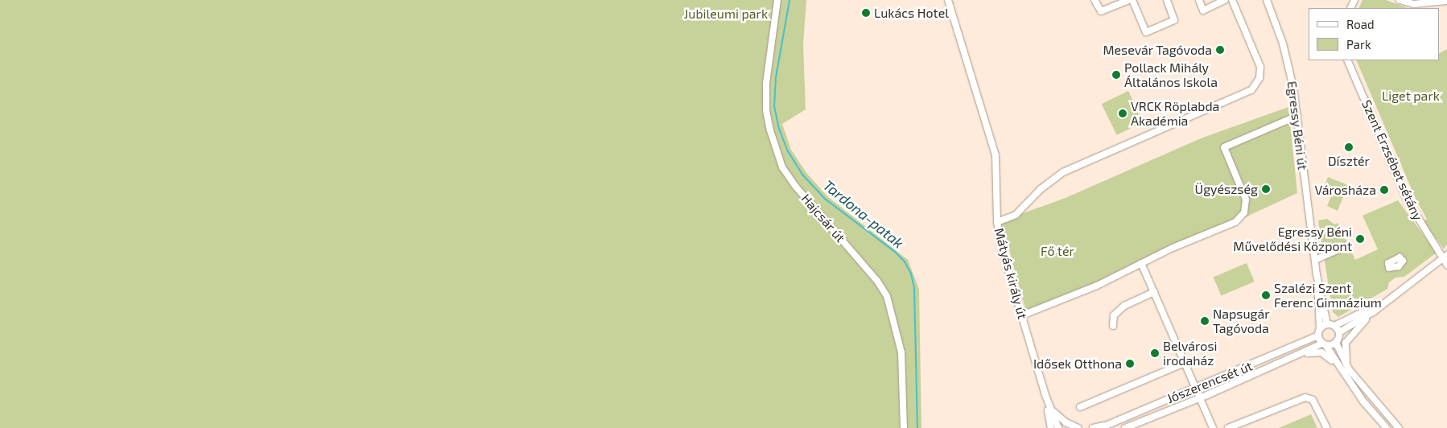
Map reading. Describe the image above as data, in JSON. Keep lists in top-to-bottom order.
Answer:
{
  "streets": {
    "street": [
      "Egressy Béni út",
      "Szent Erzsébet sétány",
      "Hajcsár út",
      "Mátyás király út",
      "Jószerencsét út"
    ]
  },
  "crossings": [
    ["Egressy Béni út", "Jószerencsét út"]
  ],
  "water": ["Tardona-patak"],
  "parks": ["Jubileumi park", "Liget park", "Fő tér"],
  "places": [
    "Lukács Hotel",
    "Mesevár Tagóvoda",
    "Pollack Mihály Általános Iskola",
    "VRCK Röplabda Akadémia",
    "Dísztér",
    "Ügyészség",
    "Városháza",
    "Egressy Béni Művelődési Központ",
    "Szalézi Szent Ferenc Gimnázium",
    "Napsugár Tagóvoda",
    "Belvárosi irodaház",
    "Idősek Otthona"
  ],
  "legend": ["Road", "Park"]
}
